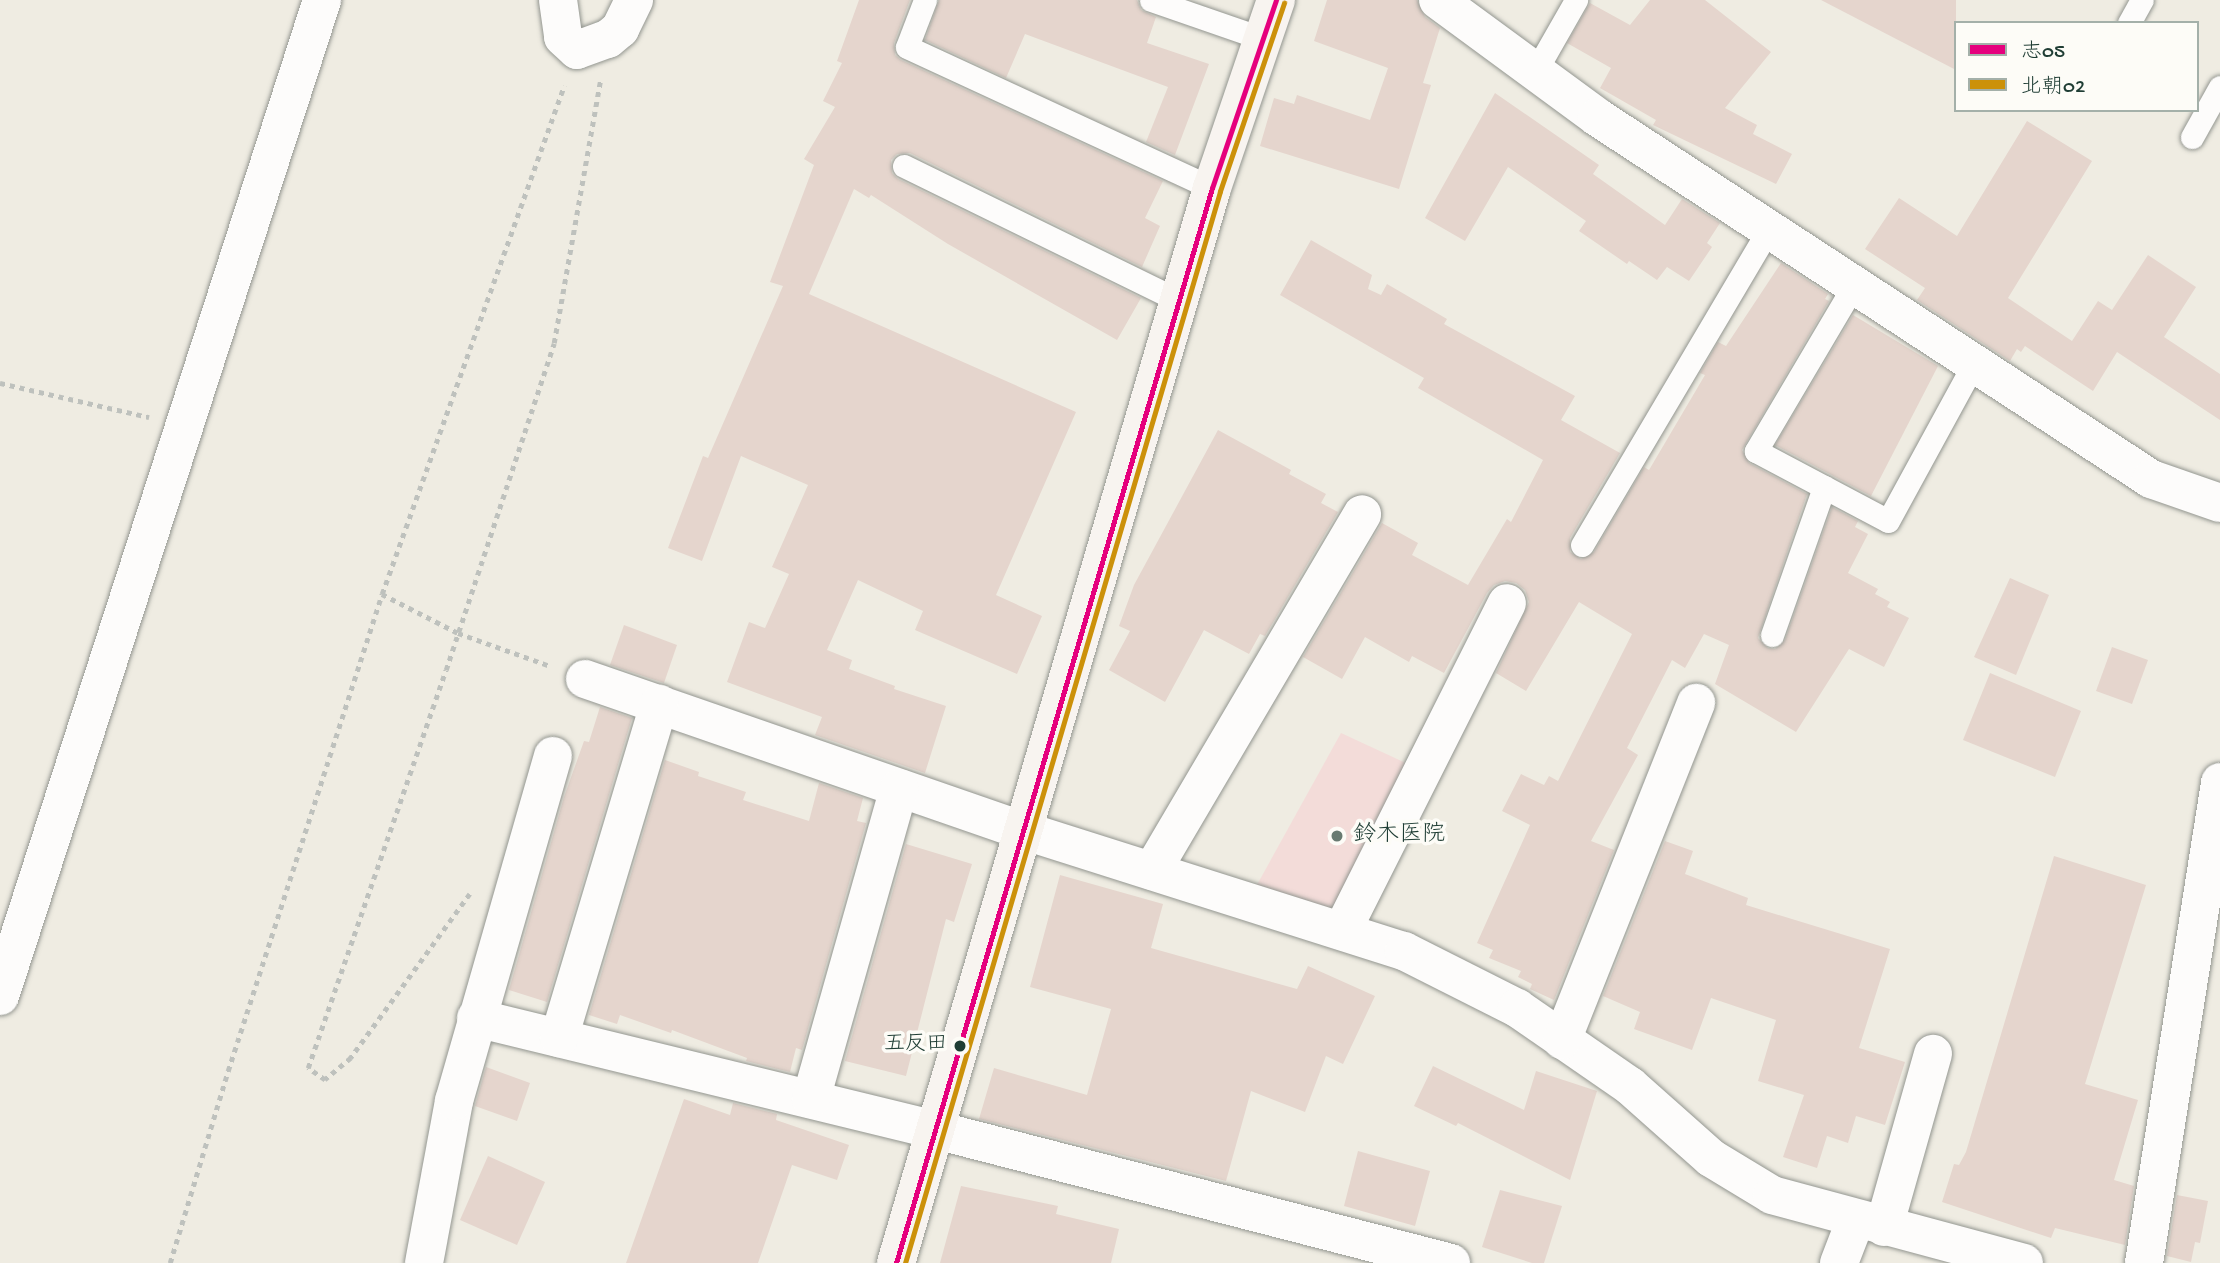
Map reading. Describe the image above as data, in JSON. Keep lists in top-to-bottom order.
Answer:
{
  "places": ["鈴木医院", "五反田"],
  "lines": ["transit line 志05", "transit line 北朝02"],
  "legend": ["志05", "北朝02"]
}
